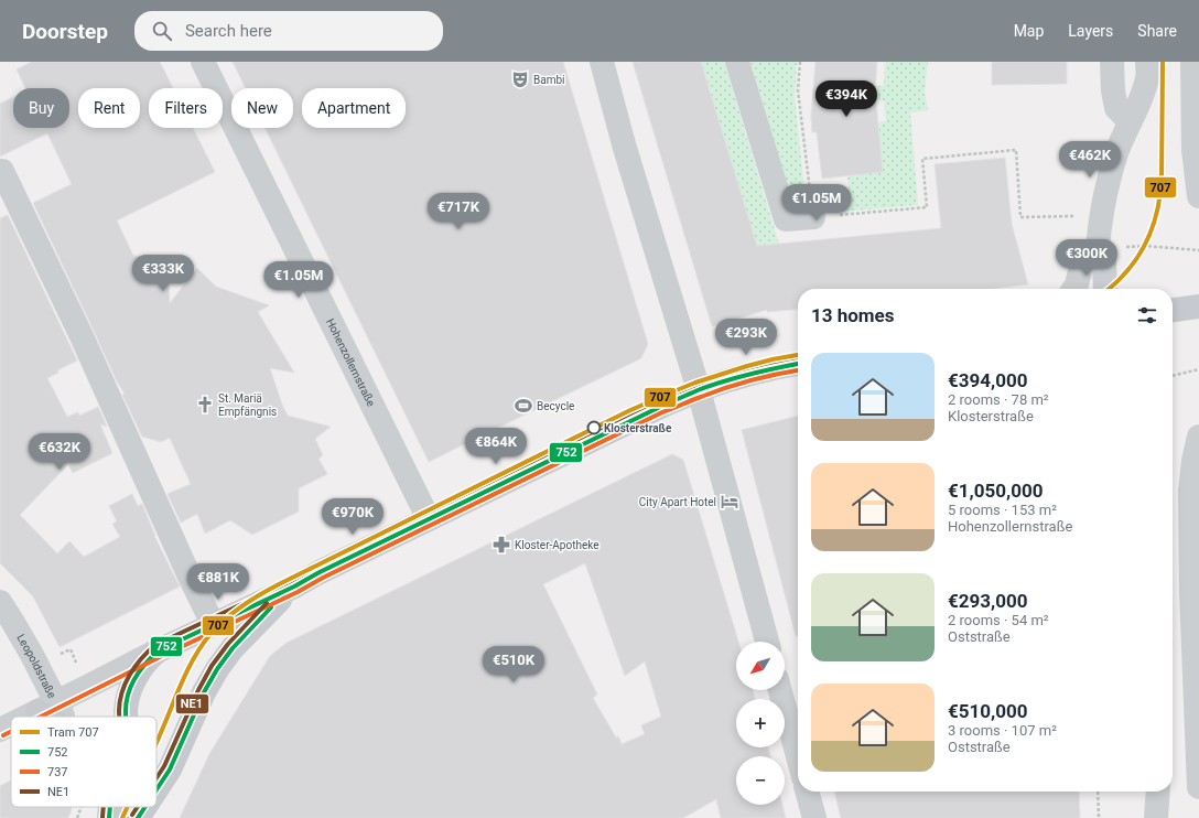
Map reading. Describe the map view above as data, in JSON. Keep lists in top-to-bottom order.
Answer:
{
  "streets": {
    "street": ["Hohenzollernstraße", "Leopoldstraße"]
  },
  "places": {
    "theatre": ["Bambi"],
    "church": ["St. Mariä Empfängnis"],
    "sports": ["Becycle"],
    "other": ["Klosterstraße"],
    "hotel": ["City Apart Hotel"],
    "pharmacy": ["Kloster-Apotheke"]
  },
  "lines": [
    "tram line 707",
    "transit line NE1",
    "transit line 752",
    "transit line 737"
  ],
  "legend": [
    "Tram 707",
    "752",
    "737",
    "NE1"
  ],
  "north": "bottom left",
  "page": {
    "header": "Doorstep",
    "search": "Search here",
    "nav": ["Map", "Layers", "Share"],
    "price": [
      "€394K",
      "€462K",
      "€1.05M",
      "€717K",
      "€300K",
      "€333K",
      "€1.05M",
      "€293K",
      "€864K",
      "€632K",
      "€970K",
      "€881K",
      "€510K"
    ],
    "chip": [
      "Buy",
      "Rent",
      "Filters",
      "New",
      "Apartment"
    ],
    "heading": "13 homes",
    "list": [
      {
        "name": "€394,000",
        "note": "2 rooms · 78 m² · Klosterstraße"
      },
      {
        "name": "€1,050,000",
        "note": "5 rooms · 153 m² · Hohenzollernstraße"
      },
      {
        "name": "€293,000",
        "note": "2 rooms · 54 m² · Oststraße"
      },
      {
        "name": "€510,000",
        "note": "3 rooms · 107 m² · Oststraße"
      }
    ],
    "map_buttons": ["+", "−"]
  }
}
